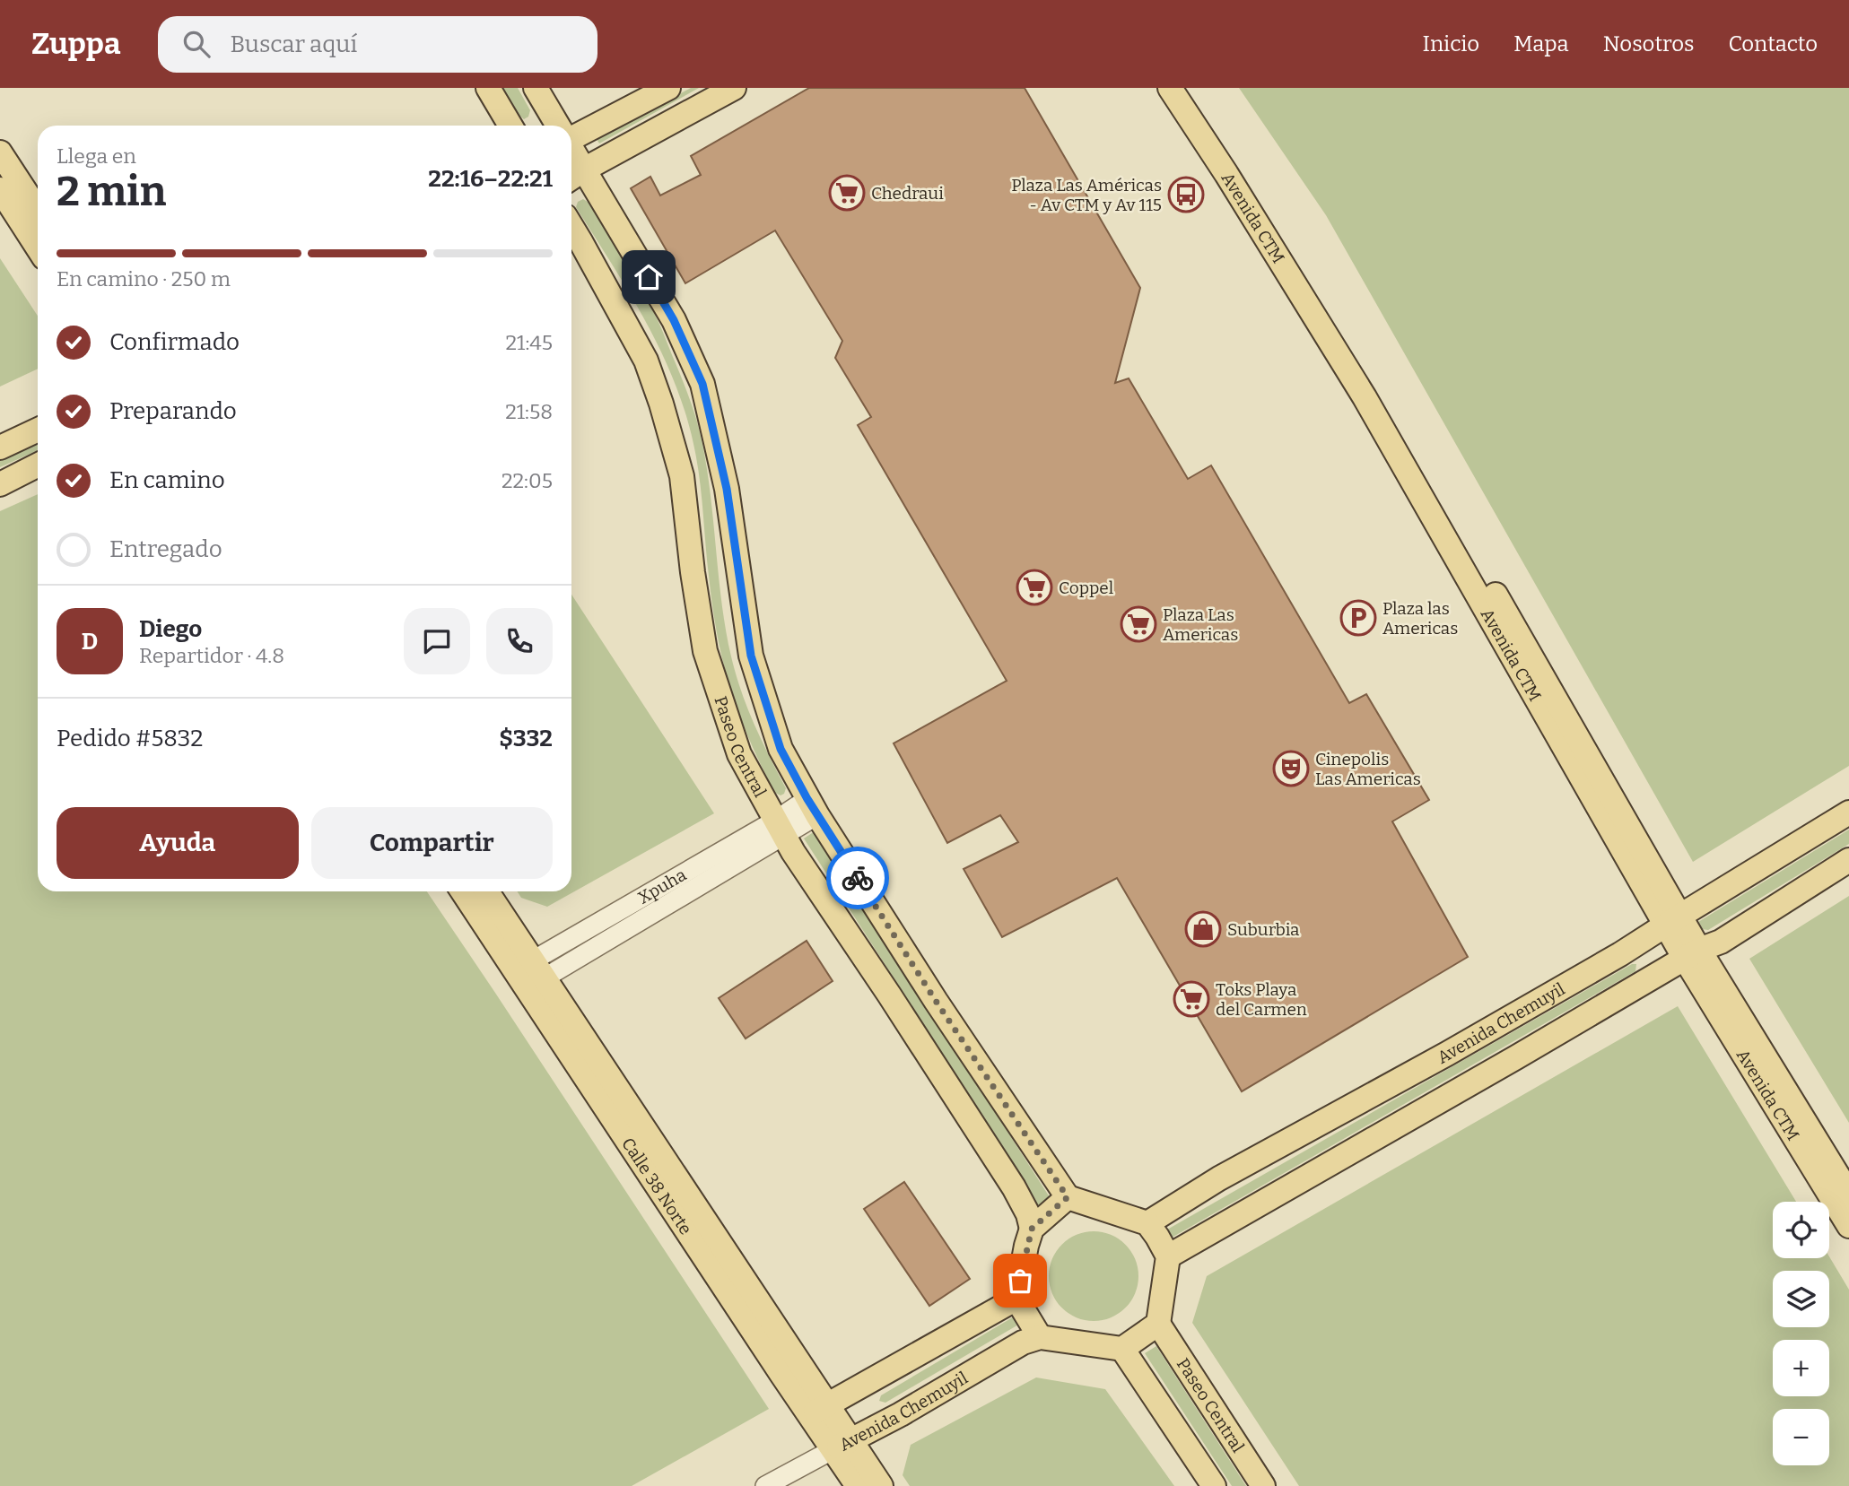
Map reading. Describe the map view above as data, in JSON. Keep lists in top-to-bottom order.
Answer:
{
  "streets": {
    "main road": [
      "Avenida CTM",
      "Paseo Central",
      "Avenida Chemuyil",
      "Calle 38 Norte"
    ],
    "street": ["Xpuha"]
  },
  "crossings": [
    ["Avenida CTM", "Avenida Chemuyil"],
    ["Paseo Central", "Xpuha"],
    ["Paseo Central", "Avenida Chemuyil"],
    ["Xpuha", "Calle 38 Norte"],
    ["Avenida Chemuyil", "Calle 38 Norte"]
  ],
  "places": {
    "supermarket": [
      "Chedraui",
      "Coppel",
      "Plaza Las Americas",
      "Toks Playa del Carmen"
    ],
    "bus stop": ["Plaza Las Américas - Av CTM y Av 115"],
    "parking": ["Plaza las Americas"],
    "theatre": ["Cinepolis Las Americas"],
    "shop": ["Suburbia"]
  },
  "page": {
    "header": "Zuppa",
    "search": "Buscar aquí",
    "nav": [
      "Inicio",
      "Mapa",
      "Nosotros",
      "Contacto"
    ],
    "heading": ["2 min", "Llega en", "22:16–22:21"],
    "panel": [
      "Diego",
      "Repartidor · 4.8",
      "Pedido #5832",
      "$332"
    ],
    "bar": "En camino · 250 m",
    "list": [
      ["Confirmado", "21:45"],
      ["Preparando", "21:58"],
      ["En camino", "22:05"],
      "Entregado"
    ],
    "round": "D",
    "buttons": ["Ayuda", "Compartir"],
    "map_buttons": ["+", "−"]
  }
}
